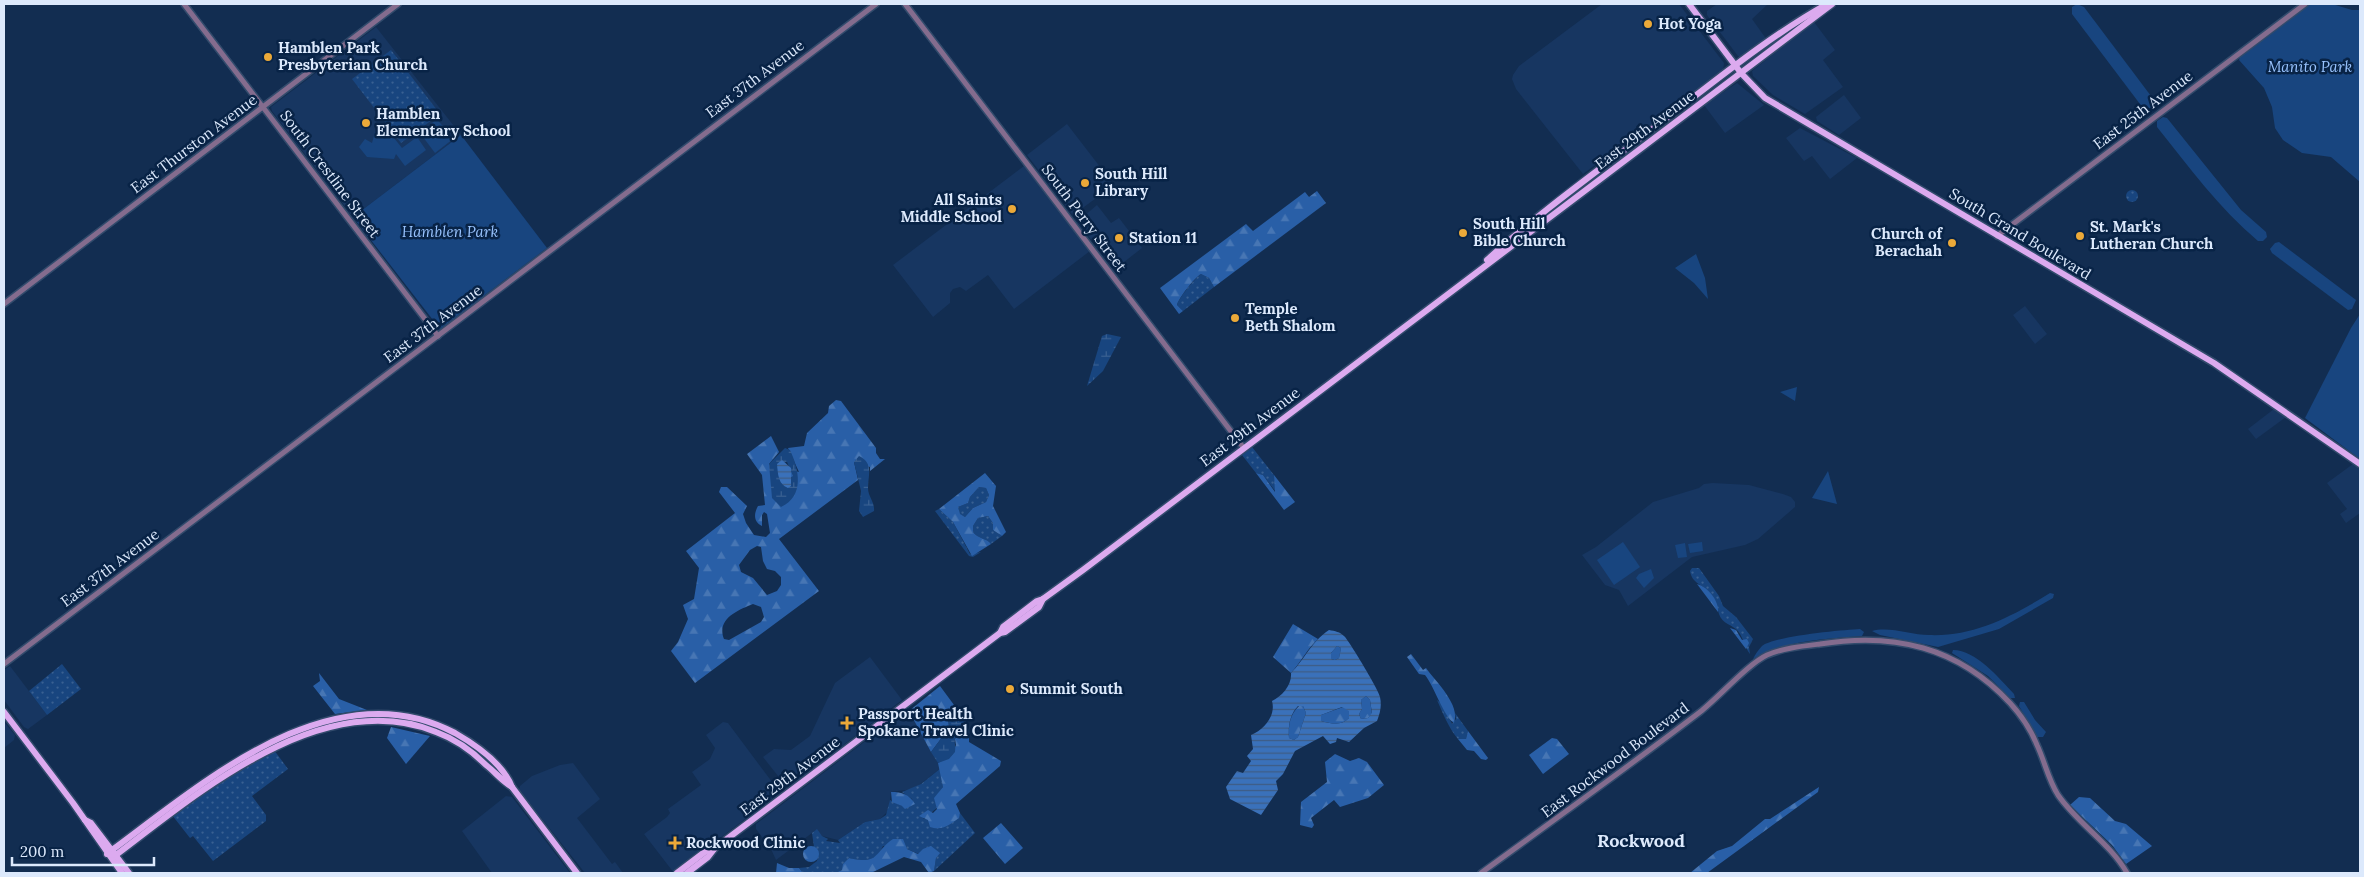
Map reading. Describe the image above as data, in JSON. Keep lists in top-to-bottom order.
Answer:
{
  "streets": {
    "main road": ["East 29th Avenue", "South Grand Boulevard"],
    "street": [
      "East 37th Avenue",
      "East 25th Avenue",
      "East Thurston Avenue",
      "South Crestline Street",
      "South Perry Street",
      "East Rockwood Boulevard"
    ]
  },
  "crossings": [
    ["East 37th Avenue", "South Crestline Street"],
    ["East 25th Avenue", "South Grand Boulevard"],
    ["East 29th Avenue", "South Perry Street"],
    ["East 29th Avenue", "South Grand Boulevard"],
    ["East Thurston Avenue", "South Crestline Street"]
  ],
  "districts": ["Rockwood"],
  "parks": ["Manito Park", "Hamblen Park"],
  "places": {
    "other": [
      "Hot Yoga",
      "Hamblen Park Presbyterian Church",
      "Hamblen Elementary School",
      "South Hill Library",
      "All Saints Middle School",
      "South Hill Bible Church",
      "St. Mark's Lutheran Church",
      "Station 11",
      "Church of Berachah",
      "Temple Beth Shalom",
      "Summit South"
    ],
    "health": ["Passport Health Spokane Travel Clinic", "Rockwood Clinic"]
  },
  "scale_bar": "200 m"
}
